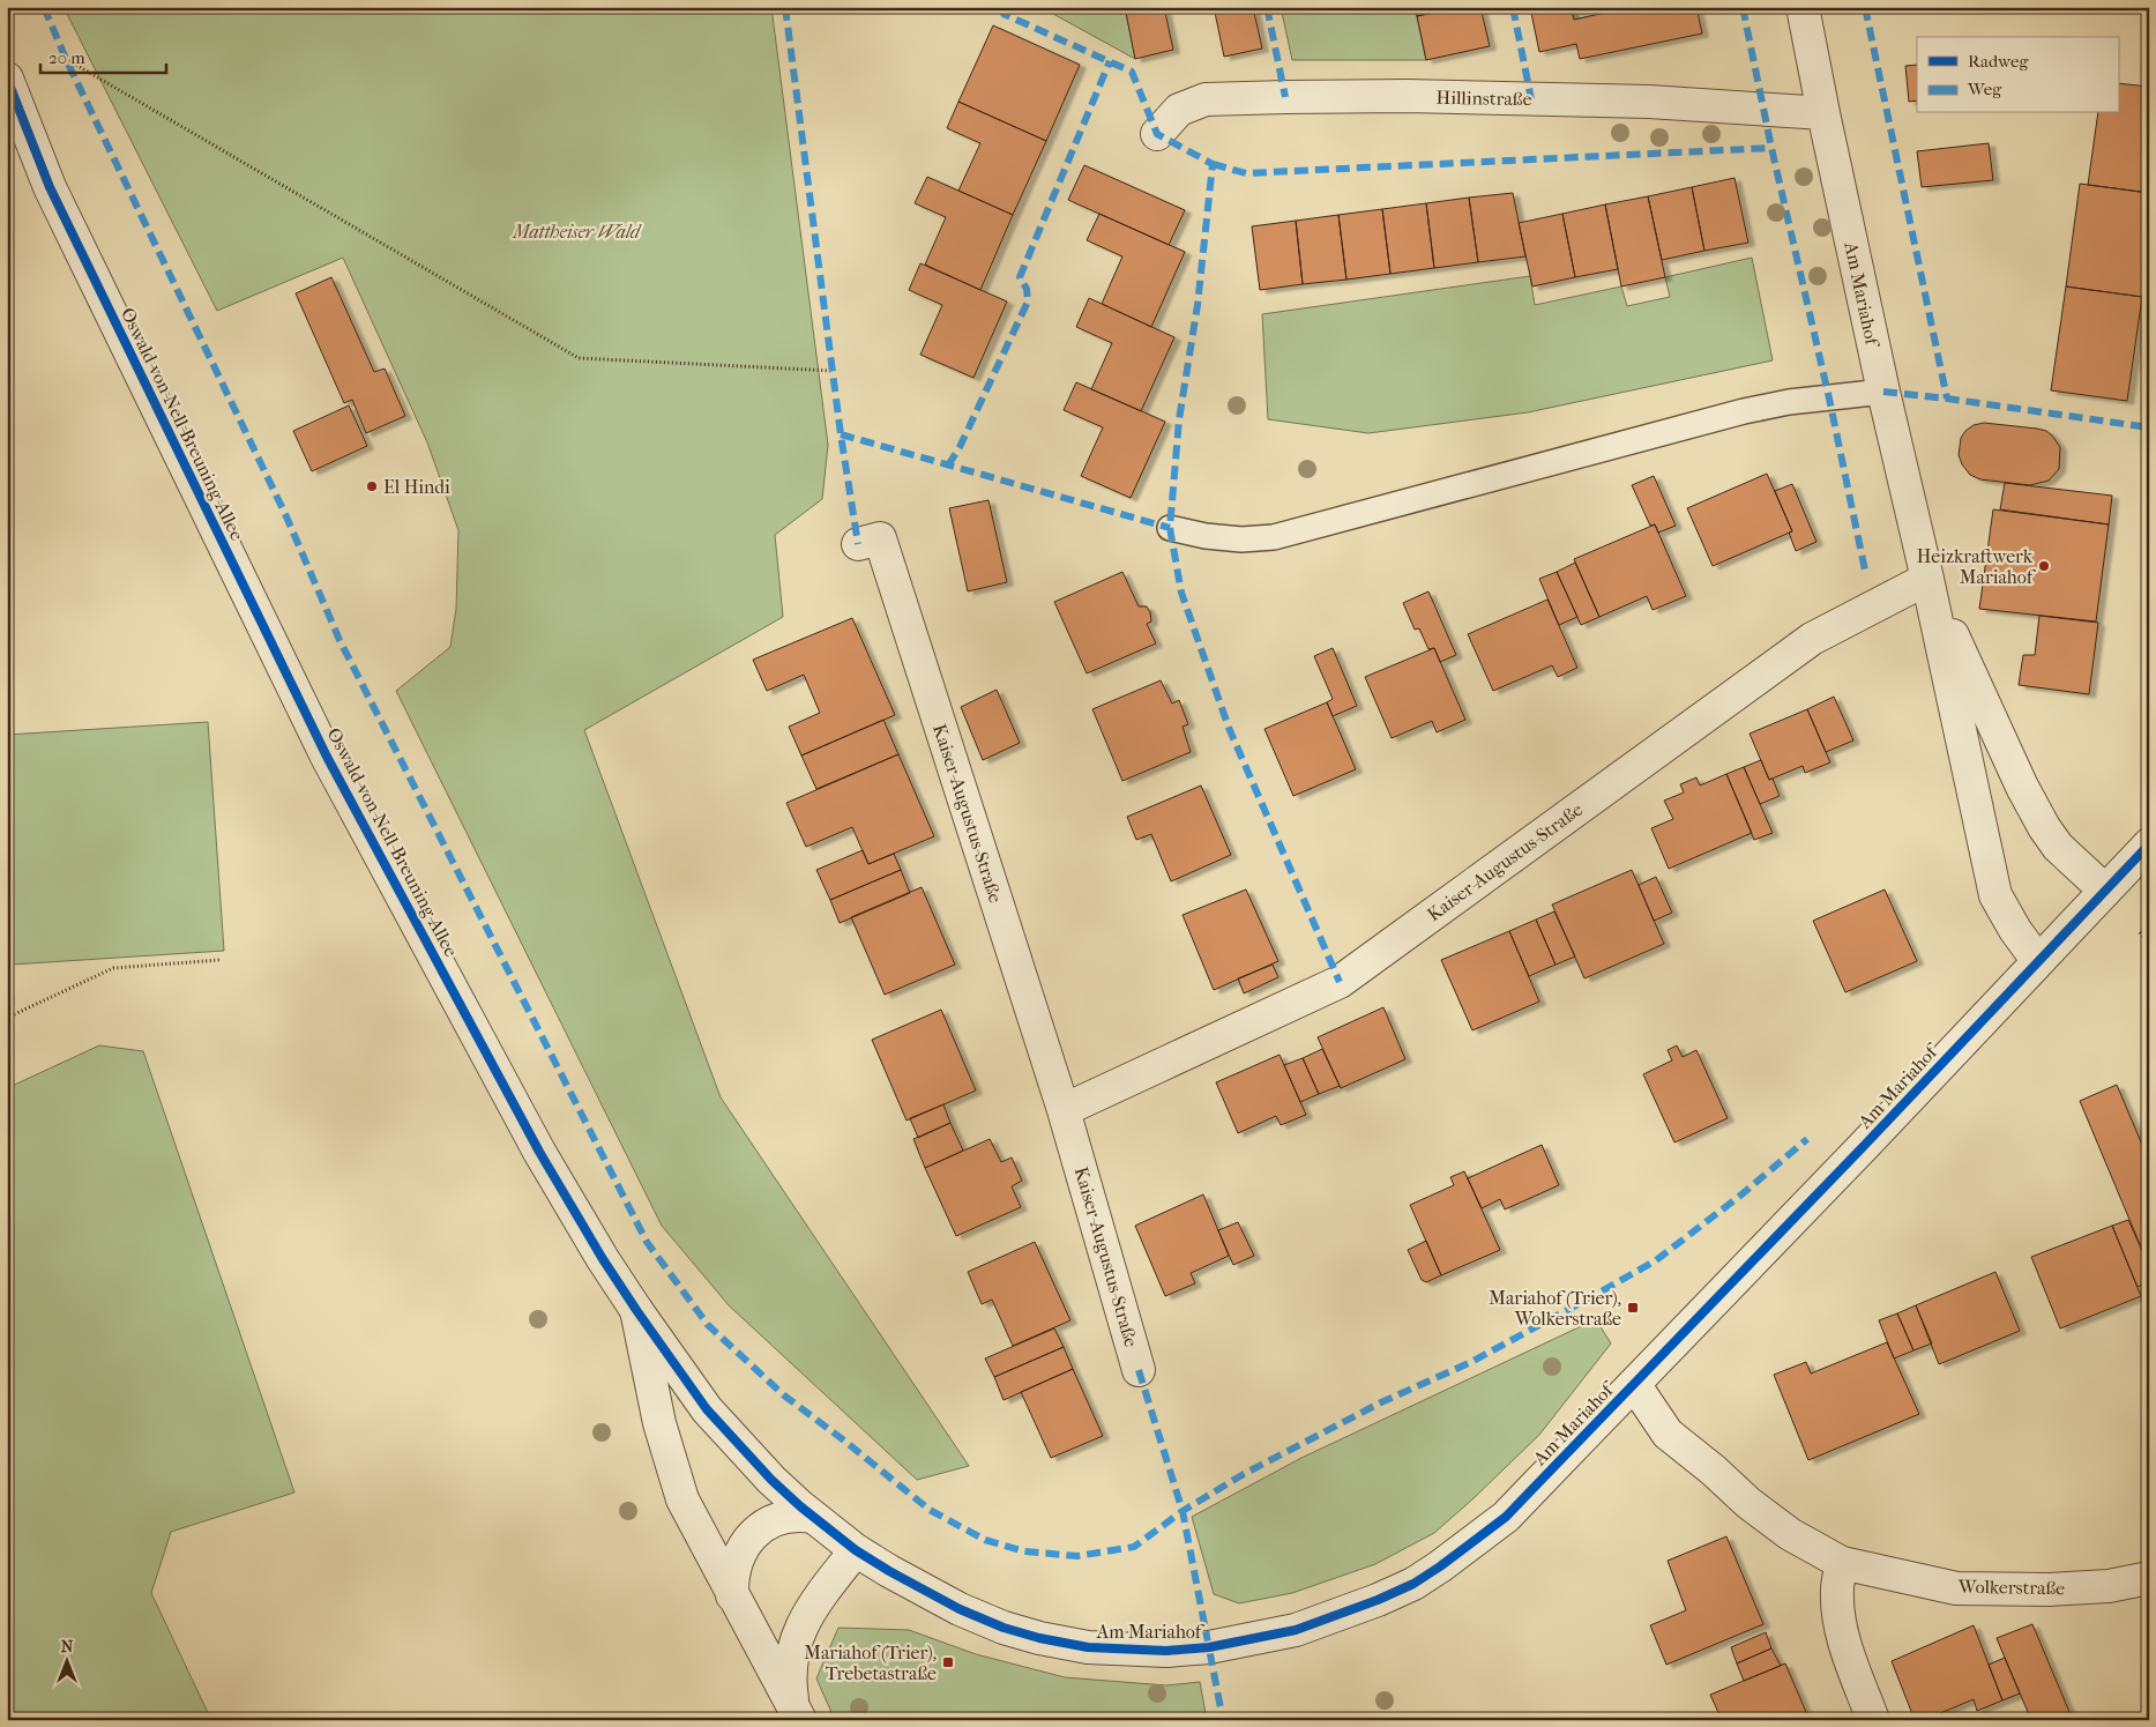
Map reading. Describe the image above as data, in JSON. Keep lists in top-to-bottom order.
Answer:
{
  "streets": {
    "street": [
      "Hillinstraße",
      "Am Mariahof",
      "Oswald-von-Nell-Breuning-Allee",
      "Kaiser-Augustus-Straße",
      "Wolkerstraße"
    ]
  },
  "crossings": [
    ["Hillinstraße", "Am Mariahof"],
    ["Am Mariahof", "Oswald-von-Nell-Breuning-Allee"],
    ["Am Mariahof", "Kaiser-Augustus-Straße"],
    ["Am Mariahof", "Wolkerstraße"]
  ],
  "parks": ["Mattheiser Wald"],
  "places": {
    "other": ["El Hindi", "Heizkraftwerk Mariahof"],
    "transit": ["Mariahof (Trier), Wolkerstraße", "Mariahof (Trier), Trebetastraße"]
  },
  "legend": ["Radweg", "Weg"],
  "scale_bar": "20 m",
  "north": "top"
}
